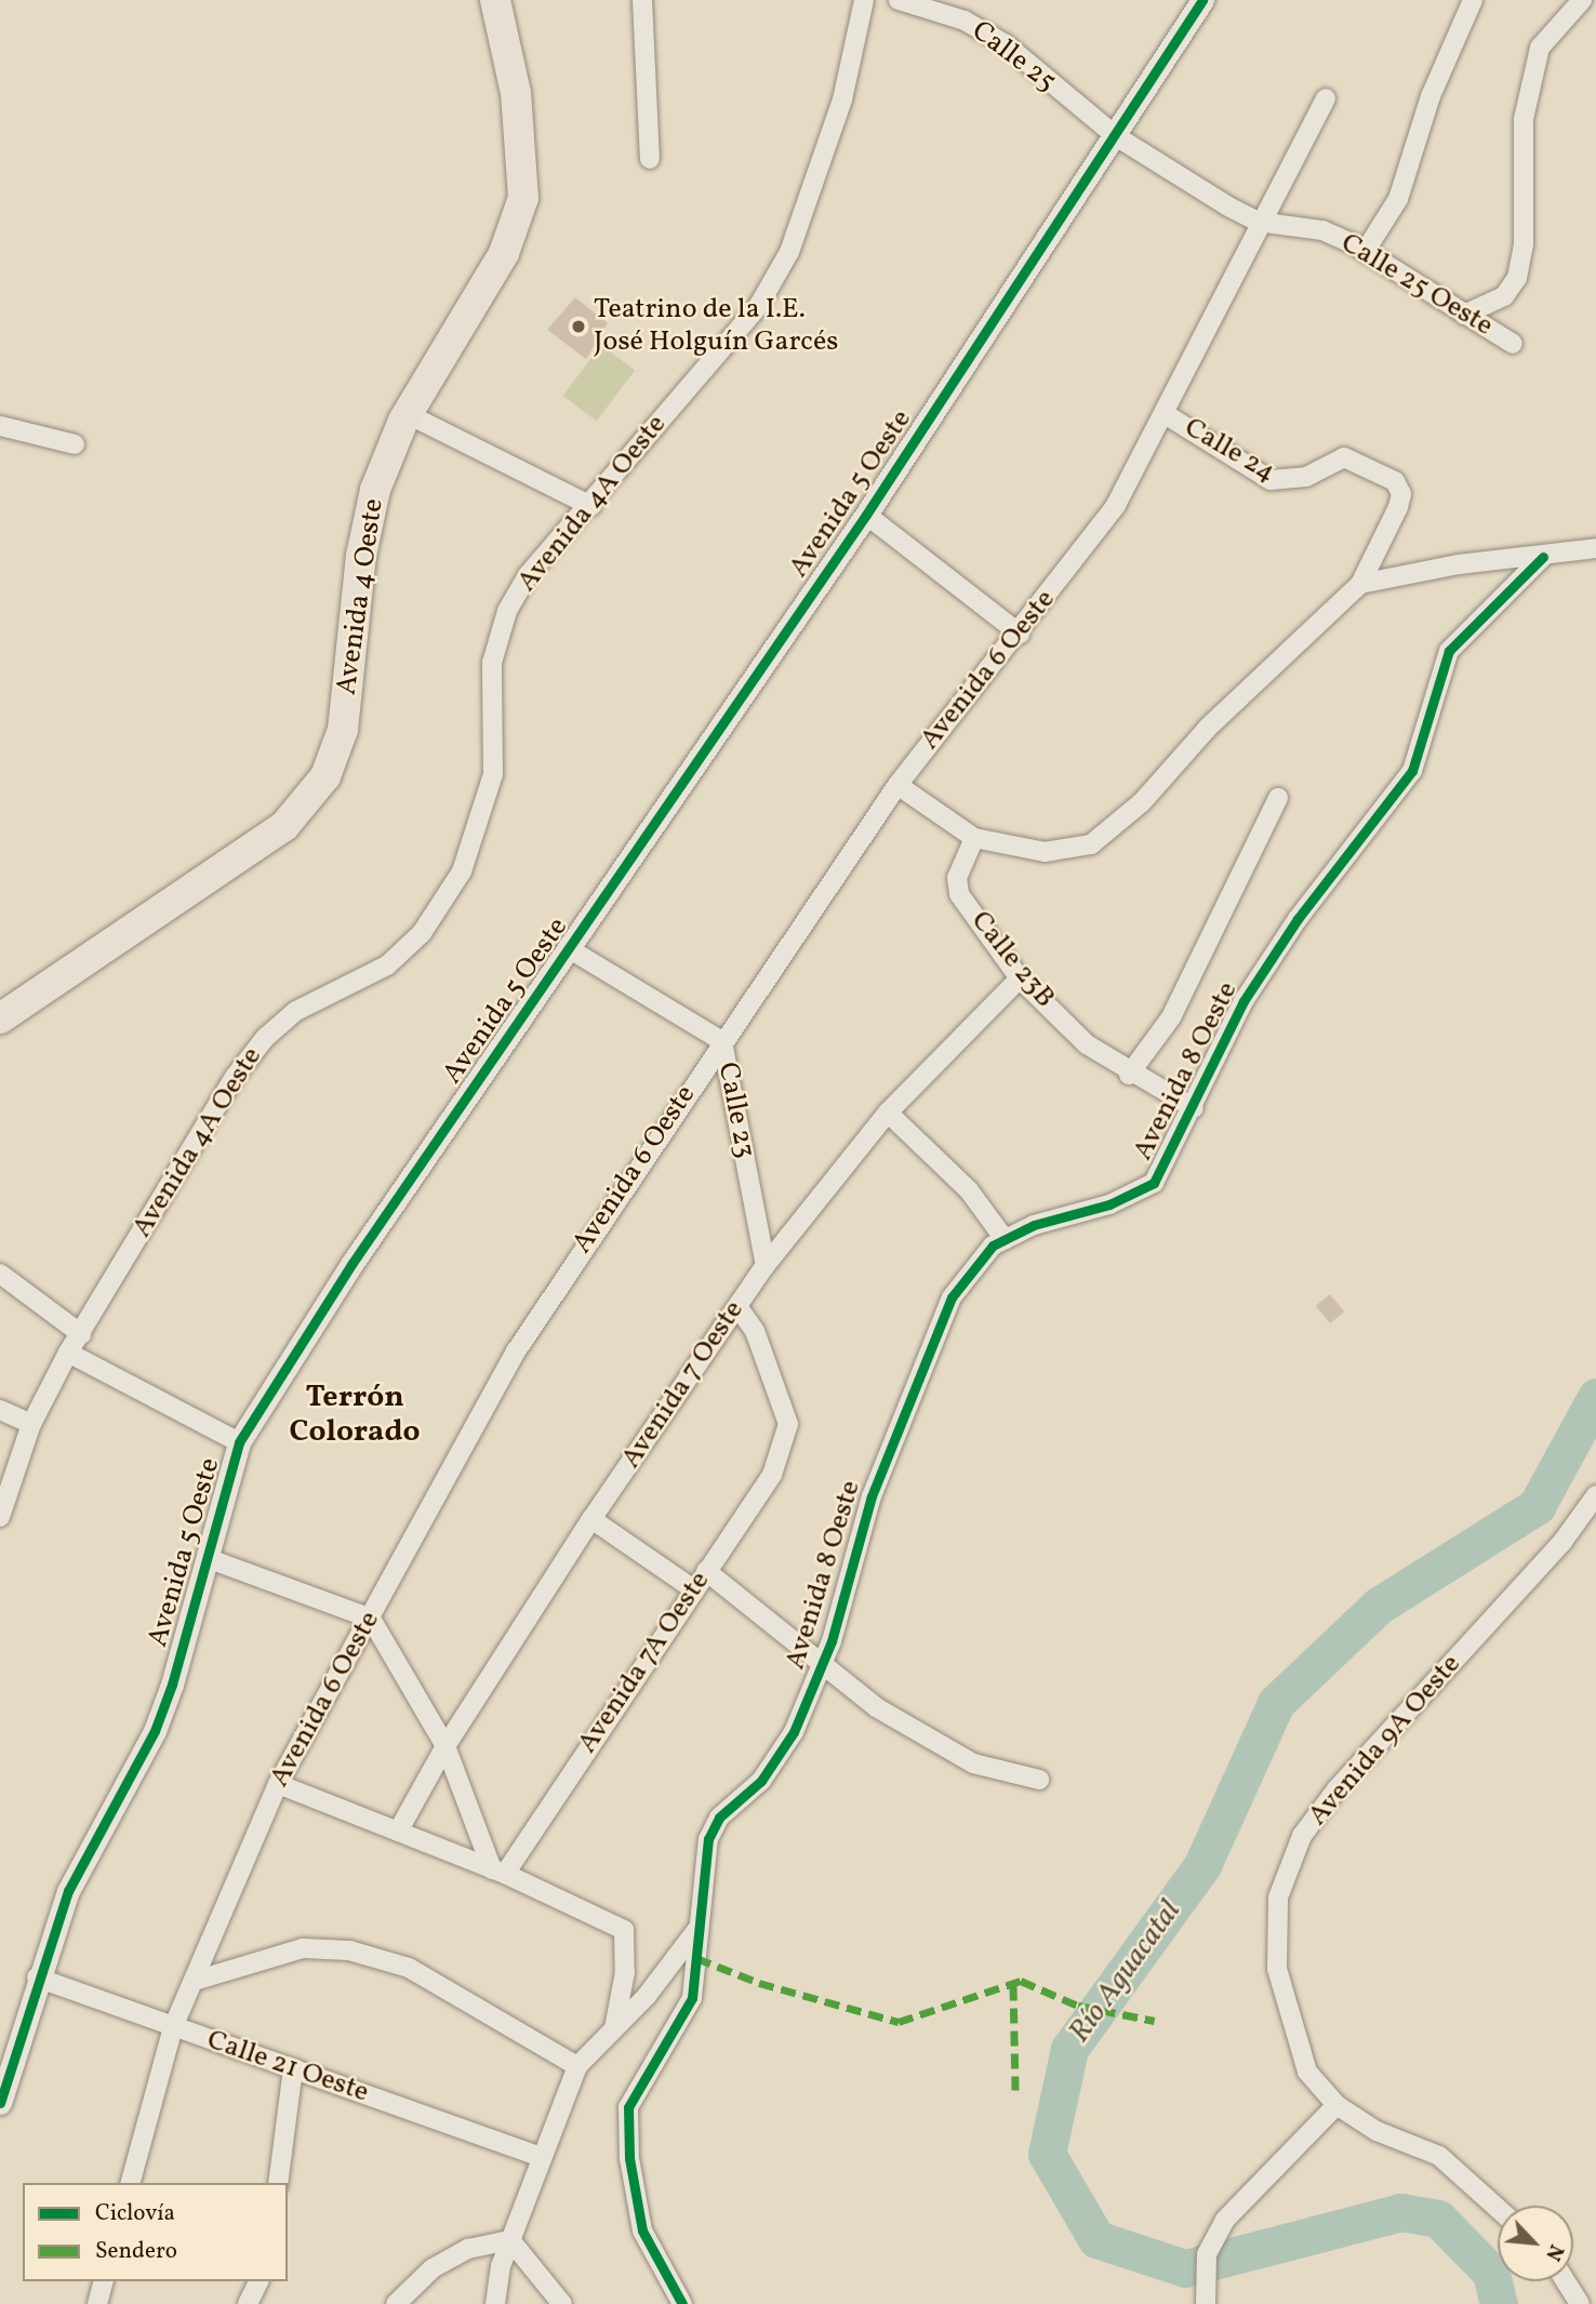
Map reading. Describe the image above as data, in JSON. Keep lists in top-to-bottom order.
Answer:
{
  "streets": {
    "main road": ["Avenida 4 Oeste"],
    "street": [
      "Calle 25",
      "Calle 25 Oeste",
      "Calle 24",
      "Avenida 5 Oeste",
      "Avenida 4A Oeste",
      "Avenida 6 Oeste",
      "Calle 23B",
      "Avenida 8 Oeste",
      "Calle 23",
      "Avenida 7 Oeste",
      "Avenida 7A Oeste",
      "Avenida 9A Oeste",
      "Calle 21 Oeste"
    ]
  },
  "crossings": [
    ["Calle 25", "Calle 25 Oeste"],
    ["Calle 25", "Avenida 5 Oeste"],
    ["Calle 25 Oeste", "Avenida 5 Oeste"],
    ["Calle 25 Oeste", "Avenida 6 Oeste"],
    ["Calle 24", "Avenida 6 Oeste"],
    ["Avenida 5 Oeste", "Calle 23"],
    ["Avenida 5 Oeste", "Calle 21 Oeste"],
    ["Avenida 6 Oeste", "Calle 23"],
    ["Avenida 6 Oeste", "Calle 21 Oeste"],
    ["Calle 23B", "Avenida 8 Oeste"],
    ["Calle 23B", "Avenida 7 Oeste"],
    ["Calle 23", "Avenida 7 Oeste"],
    ["Avenida 7 Oeste", "Avenida 7A Oeste"]
  ],
  "districts": ["Terrón Colorado"],
  "water": ["Río Aguacatal"],
  "places": ["Teatrino de la I.E. José Holguín Garcés"],
  "legend": ["Ciclovía", "Sendero"],
  "north": "bottom right"
}
